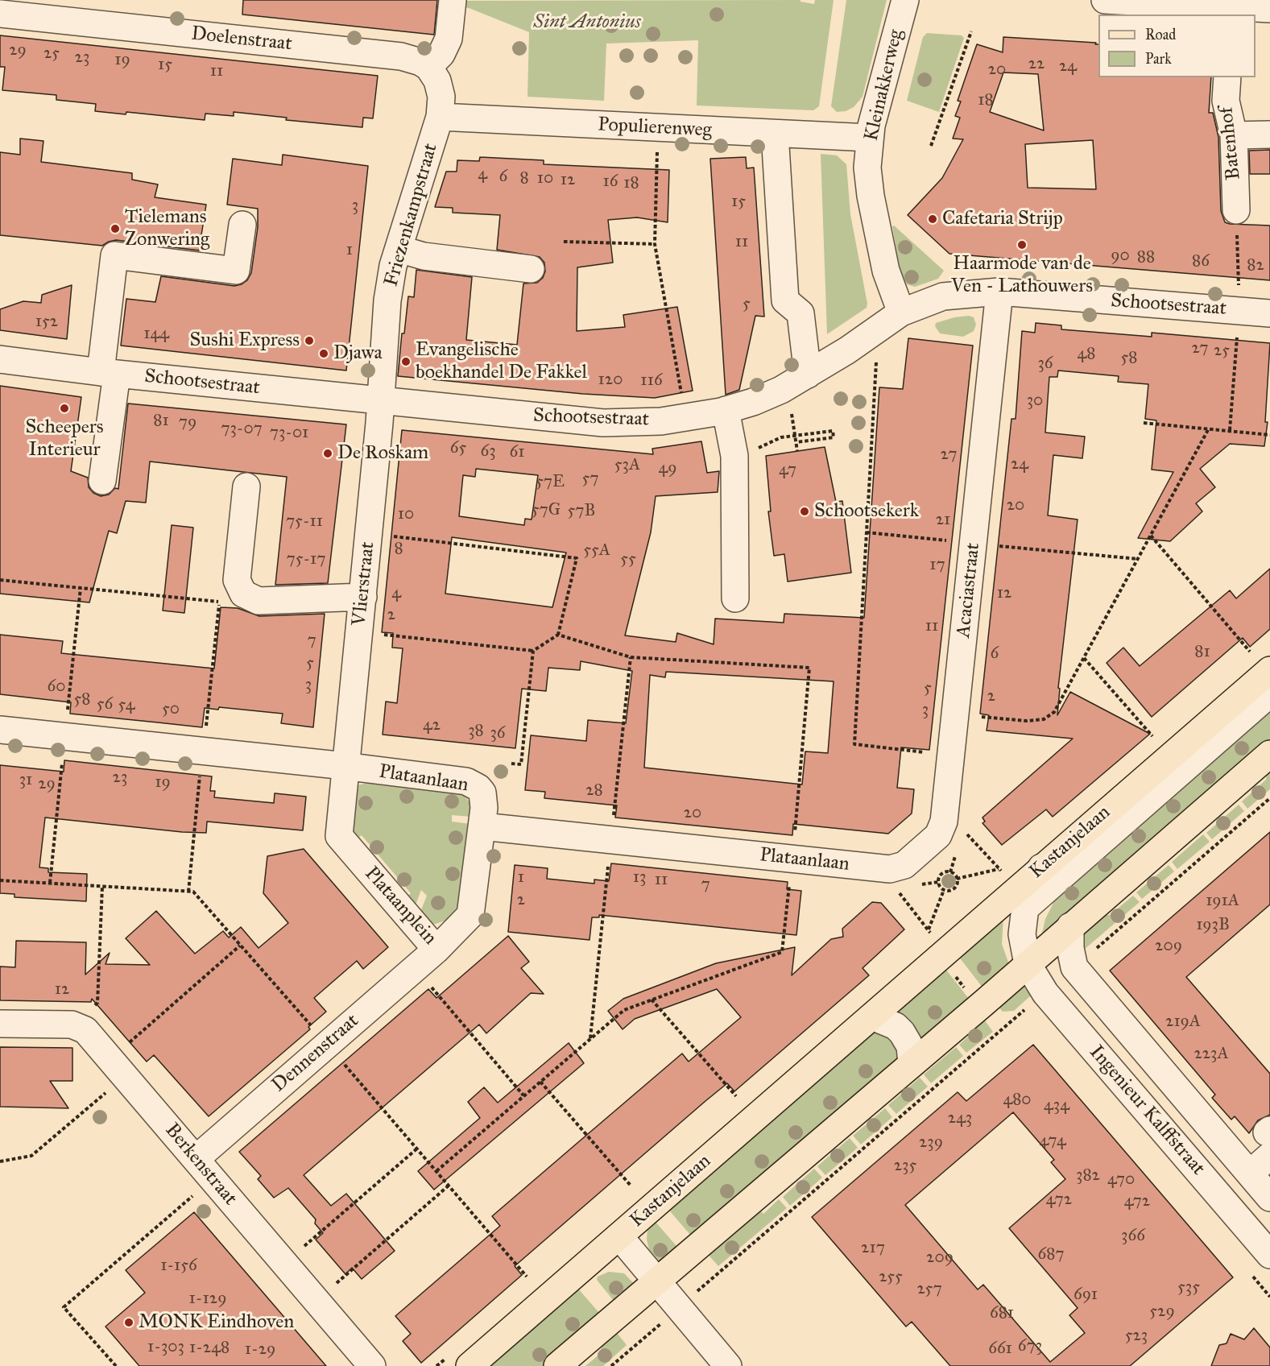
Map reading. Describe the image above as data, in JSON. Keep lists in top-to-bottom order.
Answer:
{
  "streets": {
    "main road": ["Kastanjelaan"],
    "street": [
      "Doelenstraat",
      "Kleinakkerweg",
      "Populierenweg",
      "Batenhof",
      "Friezenkampstraat",
      "Schootsestraat",
      "Vlierstraat",
      "Acaciastraat",
      "Plataanlaan",
      "Plataanplein",
      "Dennenstraat",
      "Ingenieur Kalffstraat",
      "Berkenstraat"
    ]
  },
  "crossings": [
    ["Kleinakkerweg", "Populierenweg"],
    ["Kleinakkerweg", "Schootsestraat"],
    ["Populierenweg", "Friezenkampstraat"],
    ["Friezenkampstraat", "Schootsestraat"],
    ["Friezenkampstraat", "Vlierstraat"],
    ["Schootsestraat", "Vlierstraat"],
    ["Schootsestraat", "Acaciastraat"],
    ["Vlierstraat", "Plataanlaan"],
    ["Vlierstraat", "Plataanplein"],
    ["Plataanlaan", "Plataanplein"],
    ["Plataanplein", "Dennenstraat"],
    ["Dennenstraat", "Berkenstraat"]
  ],
  "parks": ["Sint Antonius"],
  "places": [
    "Cafetaria Strijp",
    "Tielemans Zonwering",
    "Haarmode van de Ven - Lathouwers",
    "Sushi Express",
    "Djawa",
    "Evangelische boekhandel De Fakkel",
    "Scheepers Interieur",
    "De Roskam",
    "Schootsekerk",
    "MONK Eindhoven"
  ],
  "house_numbers": [
    "29",
    "25",
    "23",
    "19",
    "22",
    "15",
    "24",
    "20",
    "11",
    "18",
    "4",
    "6",
    "8",
    "10",
    "12",
    "16",
    "18",
    "15",
    "3",
    "11",
    "1",
    "90",
    "88",
    "86",
    "82",
    "5",
    "152",
    "144",
    "27",
    "25",
    "48",
    "58",
    "36",
    "120",
    "116",
    "30",
    "81",
    "79",
    "73-07",
    "73-01",
    "65",
    "63",
    "61",
    "27",
    "24",
    "53A",
    "49",
    "47",
    "57",
    "57E",
    "20",
    "57G",
    "57B",
    "10",
    "21",
    "75-11",
    "8",
    "55A",
    "75-17",
    "55",
    "17",
    "4",
    "12",
    "2",
    "11",
    "7",
    "81",
    "6",
    "5",
    "3",
    "60",
    "5",
    "2",
    "58",
    "56",
    "54",
    "50",
    "3",
    "42",
    "38",
    "36",
    "23",
    "31",
    "19",
    "29",
    "28",
    "20",
    "1",
    "13",
    "11",
    "7",
    "2",
    "191A",
    "193B",
    "209",
    "12",
    "219A",
    "223A",
    "480",
    "434",
    "243",
    "474",
    "239",
    "235",
    "382",
    "470",
    "472",
    "472",
    "366",
    "217",
    "687",
    "209",
    "1-156",
    "255",
    "535",
    "257",
    "691",
    "1-129",
    "529",
    "681",
    "523",
    "673",
    "1-303",
    "1-248",
    "661",
    "1-29"
  ],
  "legend": ["Road", "Park"]
}
